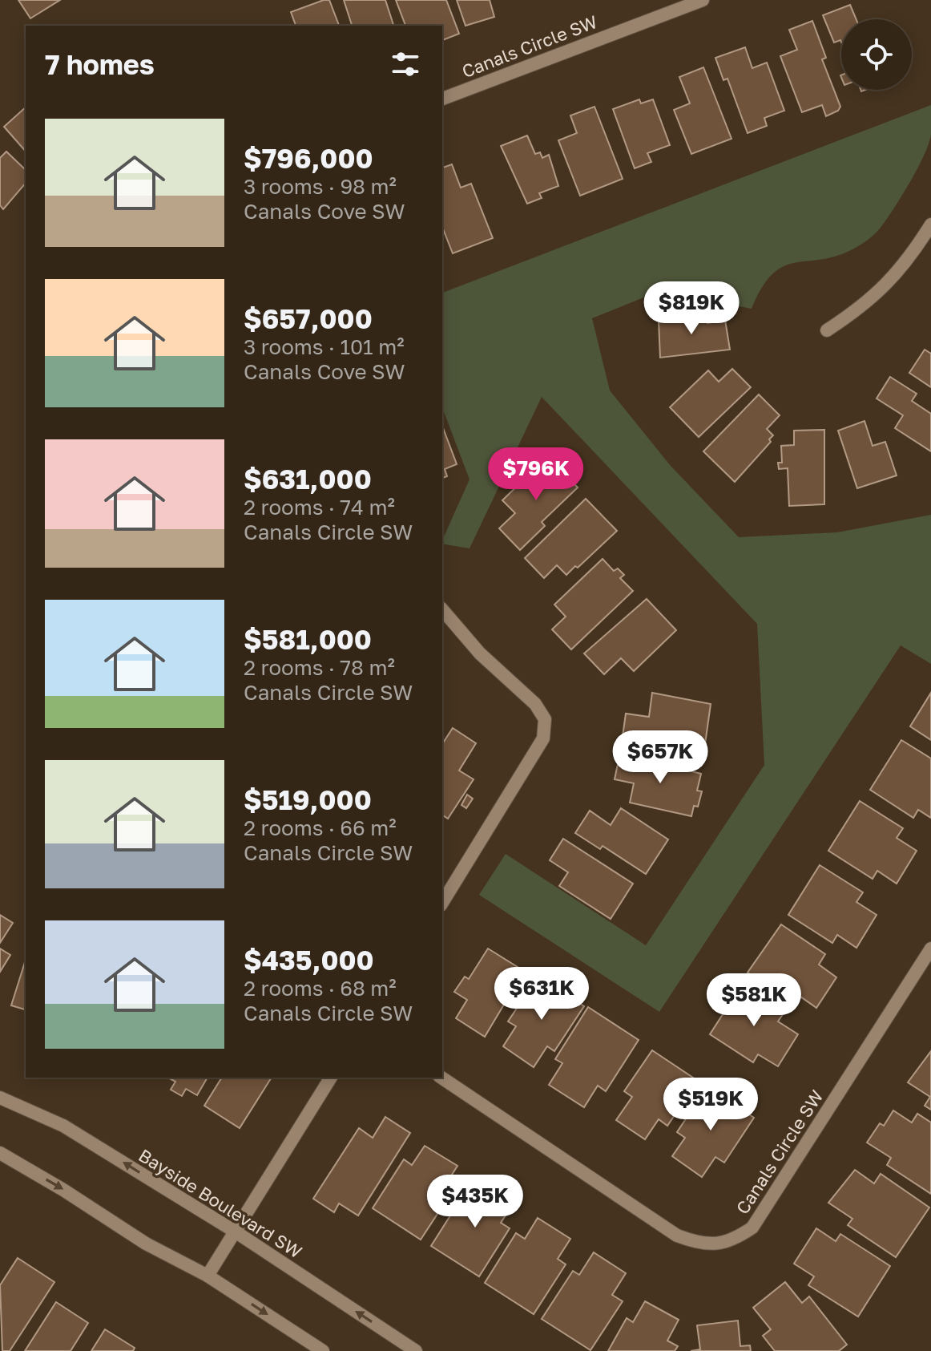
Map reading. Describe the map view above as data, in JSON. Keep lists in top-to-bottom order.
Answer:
{
  "streets": {
    "street": ["Canals Circle SW", "Bayside Boulevard SW"]
  },
  "page": {
    "heading": "7 homes",
    "list": [
      {
        "name": "$796,000",
        "note": "3 rooms · 98 m² · Canals Cove SW"
      },
      {
        "name": "$657,000",
        "note": "3 rooms · 101 m² · Canals Cove SW"
      },
      {
        "name": "$631,000",
        "note": "2 rooms · 74 m² · Canals Circle SW"
      },
      {
        "name": "$581,000",
        "note": "2 rooms · 78 m² · Canals Circle SW"
      },
      {
        "name": "$519,000",
        "note": "2 rooms · 66 m² · Canals Circle SW"
      },
      {
        "name": "$435,000",
        "note": "2 rooms · 68 m² · Canals Circle SW"
      }
    ],
    "price": [
      "$819K",
      "$796K",
      "$657K",
      "$631K",
      "$581K",
      "$519K",
      "$435K"
    ]
  }
}
